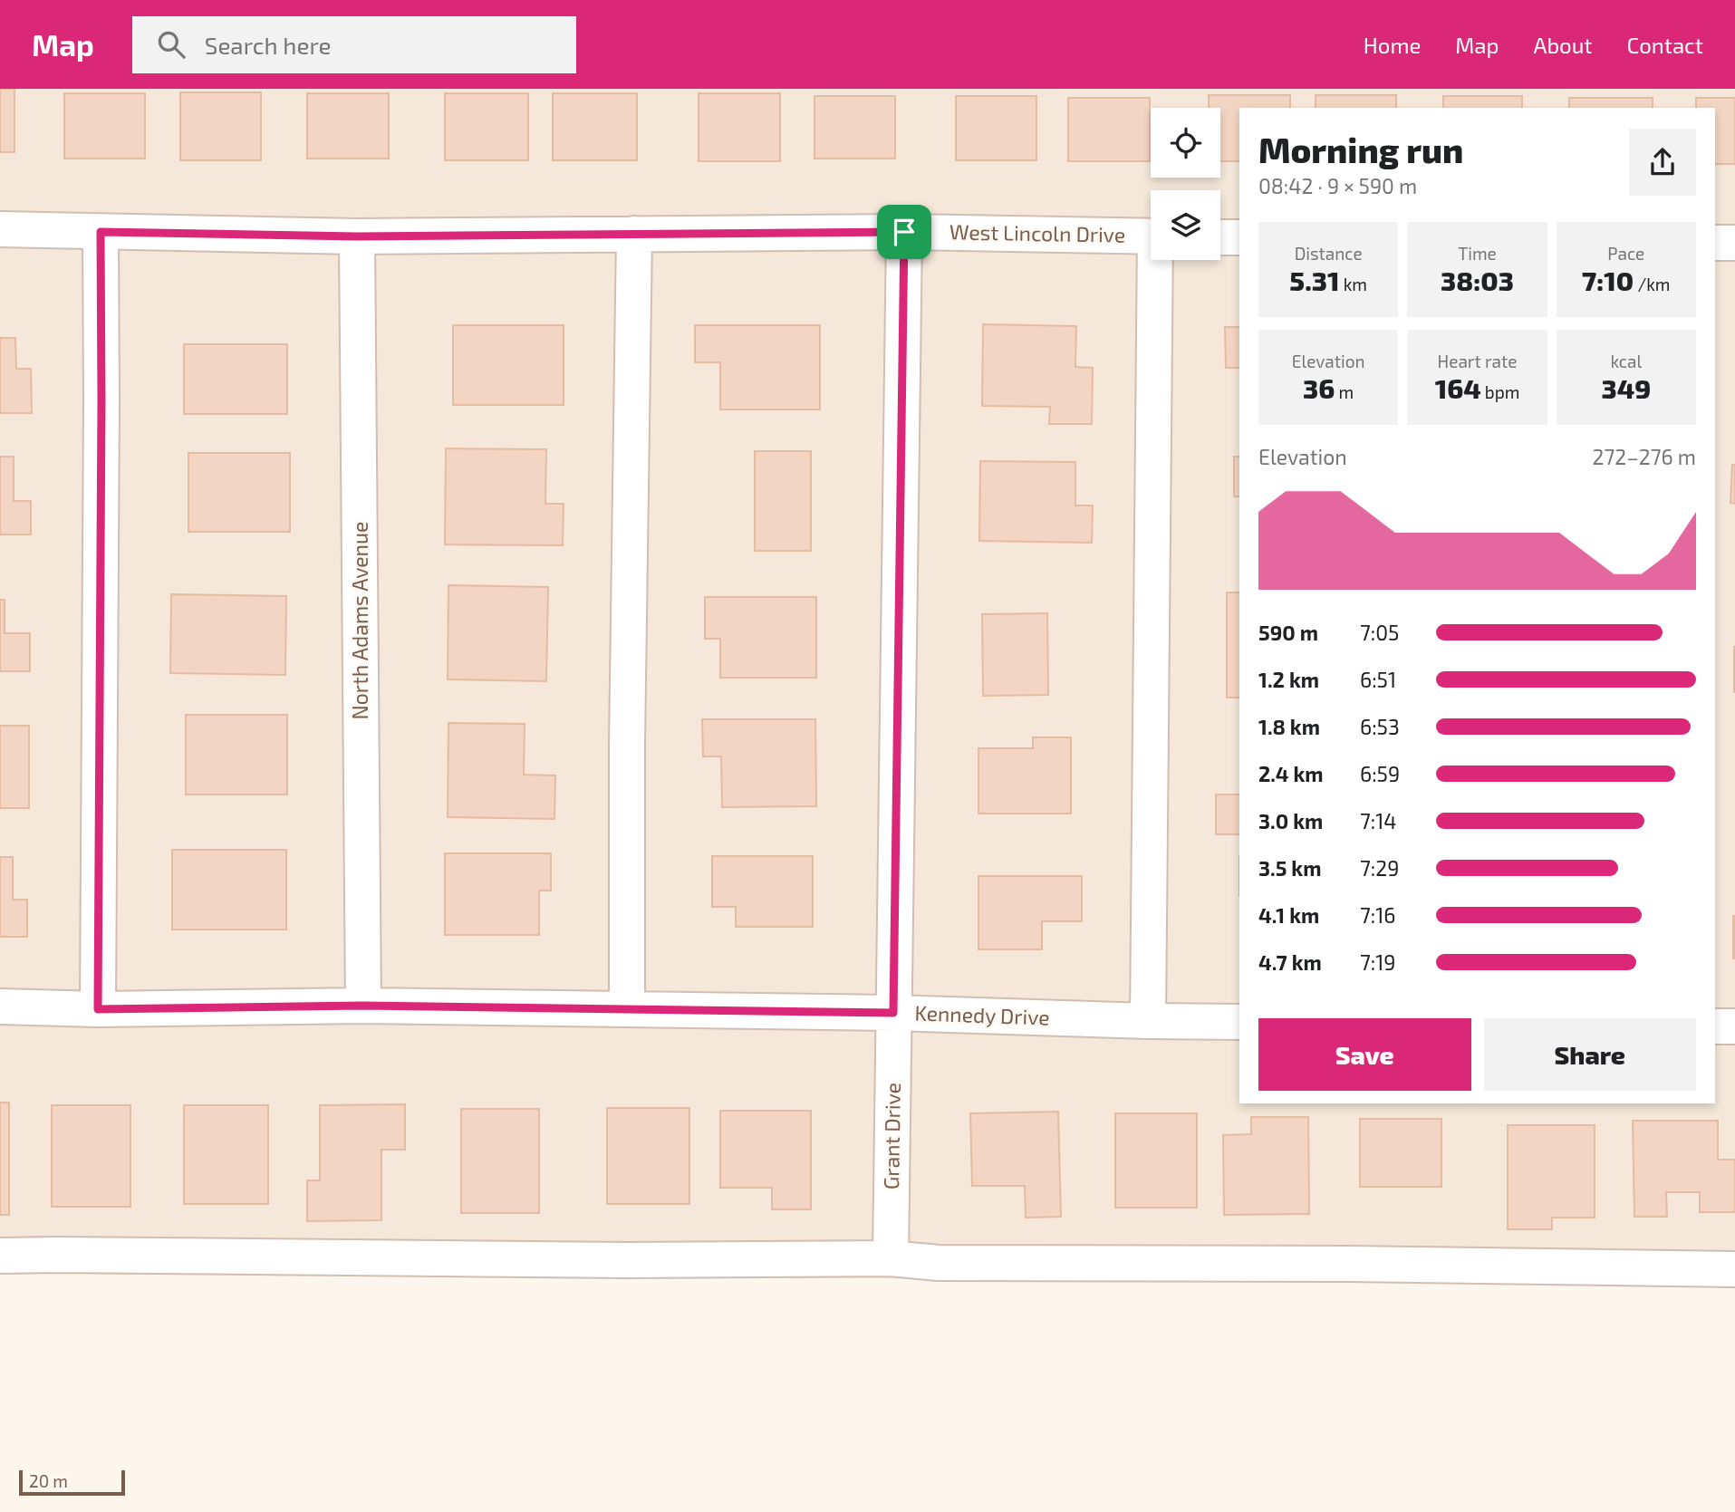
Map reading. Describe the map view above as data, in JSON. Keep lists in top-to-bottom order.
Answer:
{
  "streets": {
    "street": [
      "West Lincoln Drive",
      "North Adams Avenue",
      "Kennedy Drive",
      "Grant Drive"
    ]
  },
  "crossings": [
    ["West Lincoln Drive", "North Adams Avenue"],
    ["West Lincoln Drive", "Grant Drive"],
    ["North Adams Avenue", "Kennedy Drive"],
    ["Kennedy Drive", "Grant Drive"]
  ],
  "scale_bar": "20 m",
  "page": {
    "header": "Map",
    "search": "Search here",
    "nav": [
      "Home",
      "Map",
      "About",
      "Contact"
    ],
    "heading": ["Morning run", "08:42 · 9 × 590 m"],
    "stats": [
      ["Distance", "5.31 km"],
      ["Time", "38:03"],
      ["Pace", "7:10 /km"],
      ["Elevation", "36 m"],
      ["Heart rate", "164 bpm"],
      ["kcal", "349"]
    ],
    "chart": ["Elevation", "272–276 m"],
    "list": [
      {
        "name": "590 m",
        "note": "7:05"
      },
      {
        "name": "1.2 km",
        "note": "6:51"
      },
      {
        "name": "1.8 km",
        "note": "6:53"
      },
      {
        "name": "2.4 km",
        "note": "6:59"
      },
      {
        "name": "3.0 km",
        "note": "7:14"
      },
      {
        "name": "3.5 km",
        "note": "7:29"
      },
      {
        "name": "4.1 km",
        "note": "7:16"
      },
      {
        "name": "4.7 km",
        "note": "7:19"
      }
    ],
    "buttons": ["Save", "Share"],
    "scale": "20 m"
  }
}
